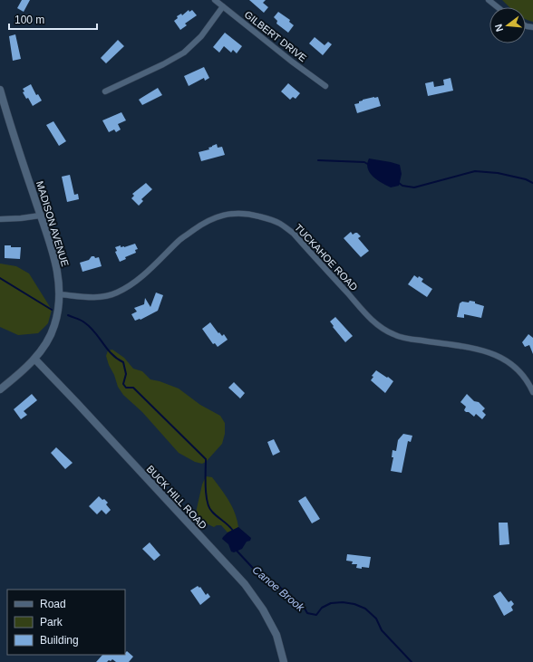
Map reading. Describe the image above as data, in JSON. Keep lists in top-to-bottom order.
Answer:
{
  "streets": {
    "street": [
      "GILBERT DRIVE",
      "MADISON AVENUE",
      "TUCKAHOE ROAD",
      "BUCK HILL ROAD"
    ]
  },
  "crossings": [
    ["MADISON AVENUE", "TUCKAHOE ROAD"],
    ["MADISON AVENUE", "BUCK HILL ROAD"]
  ],
  "water": ["Canoe Brook"],
  "legend": ["Road", "Park", "Building"],
  "scale_bar": "100 m",
  "north": "left"
}
